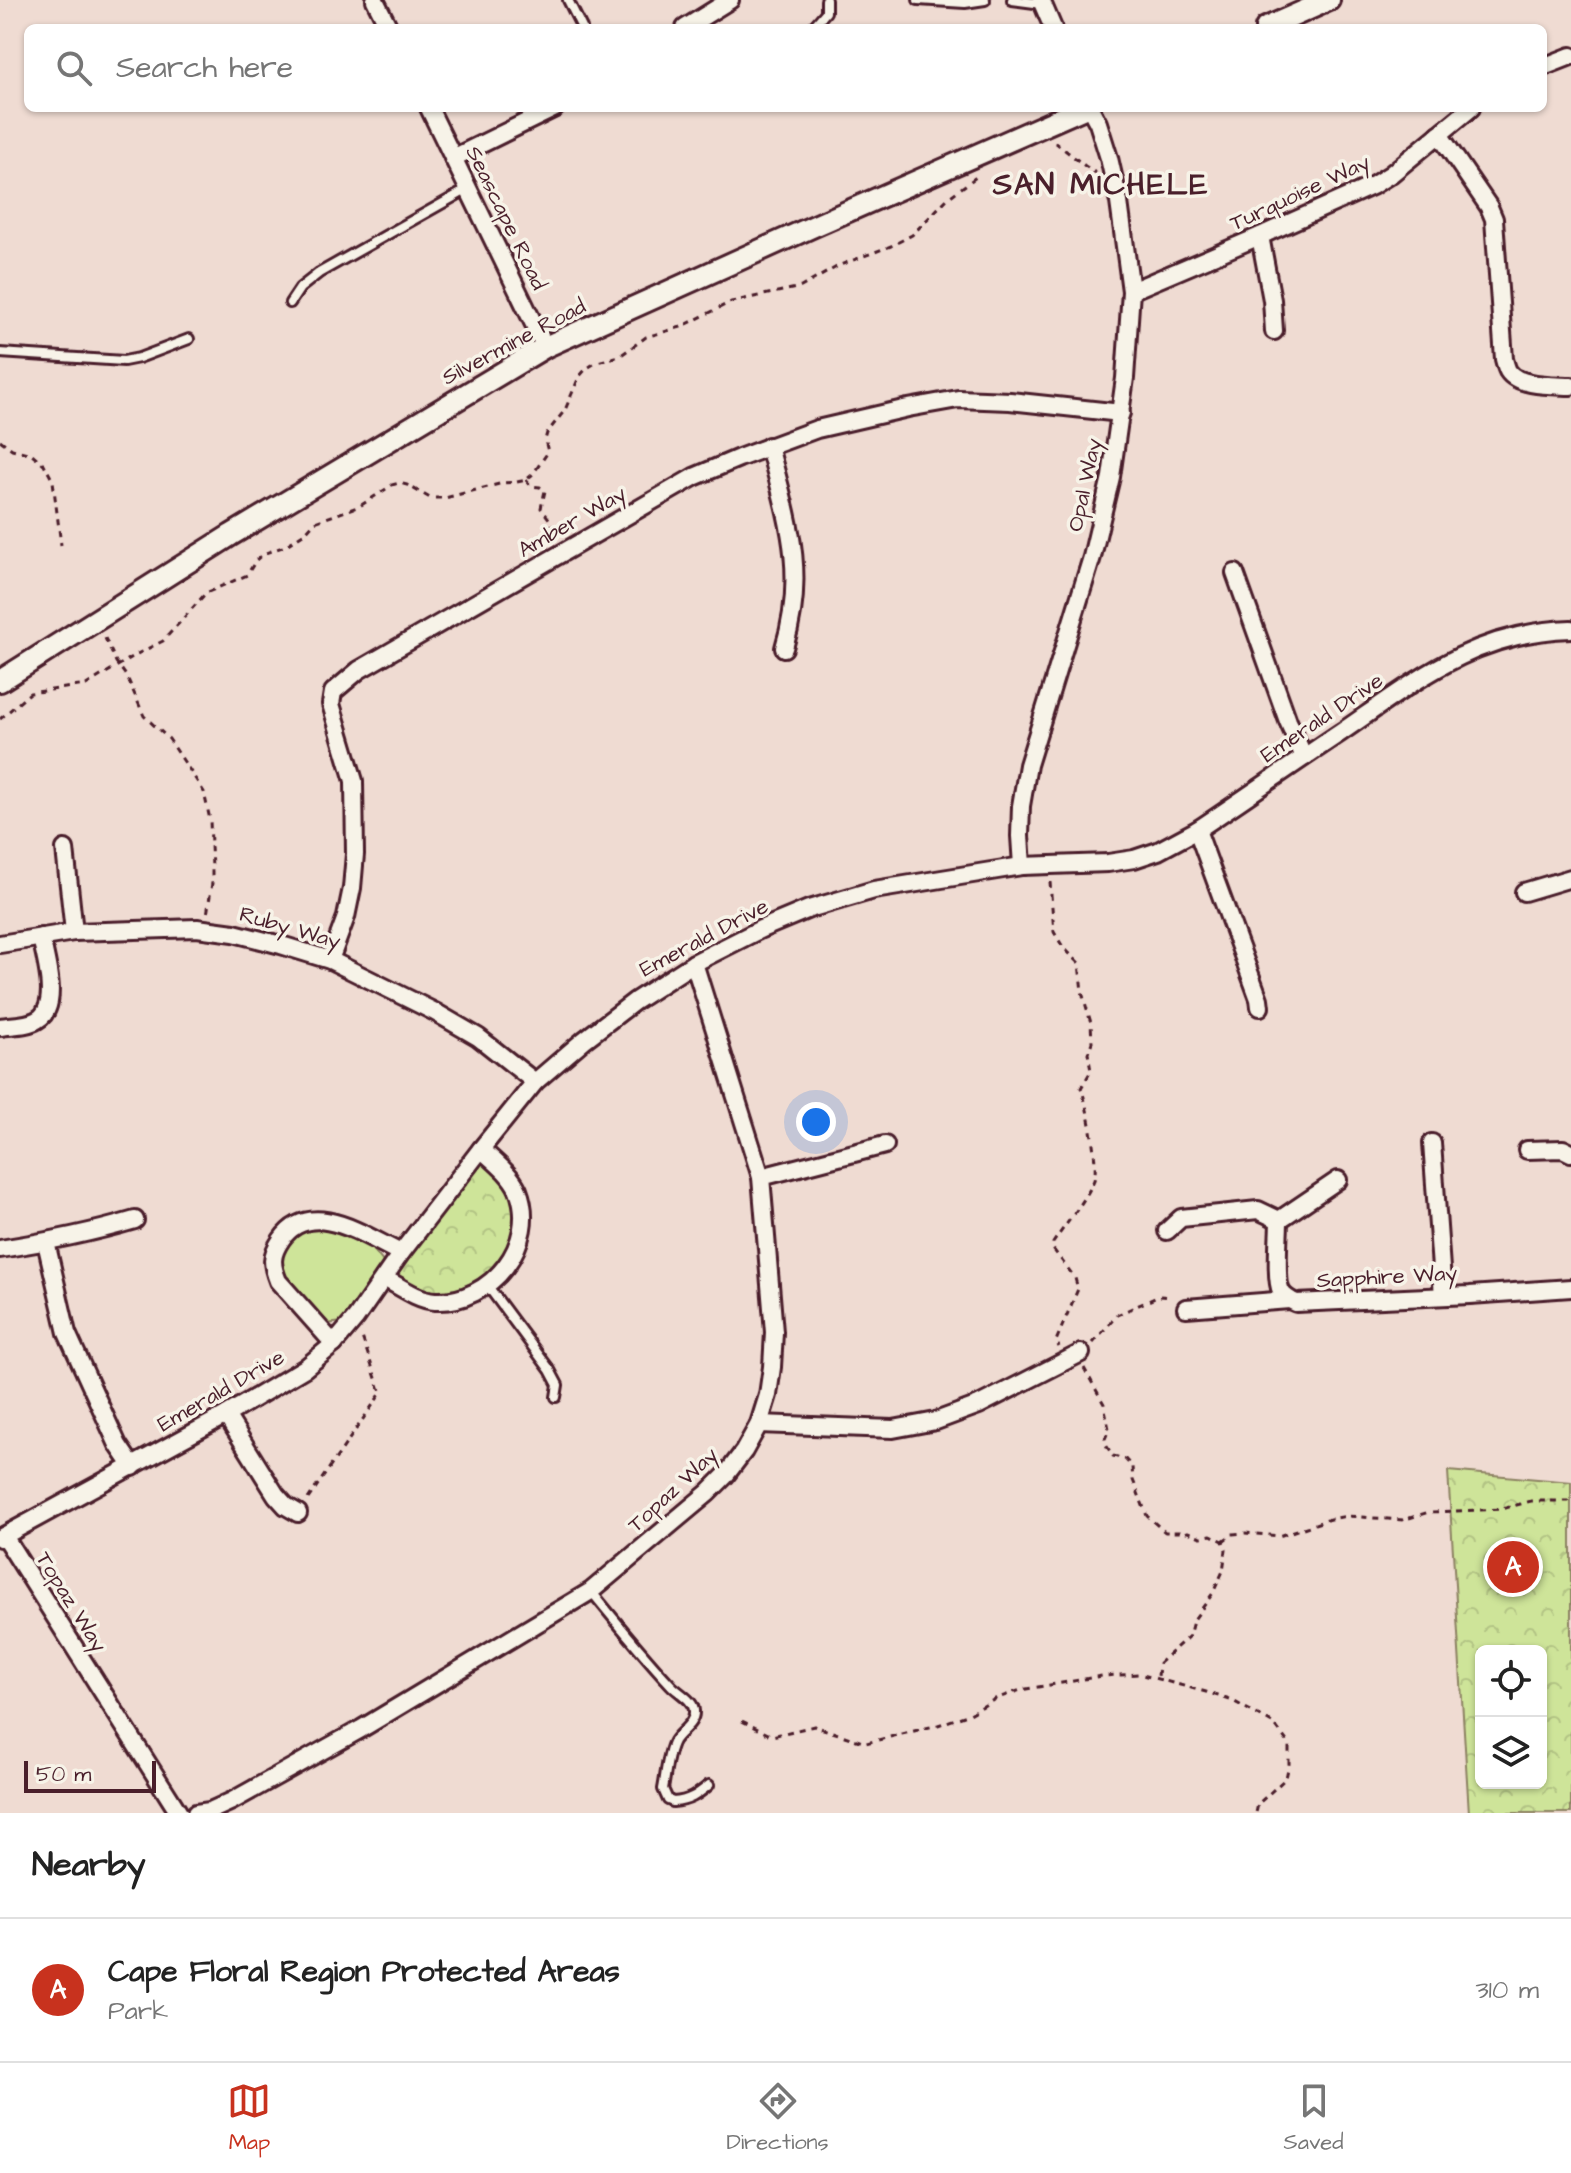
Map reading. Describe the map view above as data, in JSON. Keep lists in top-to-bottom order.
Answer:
{
  "streets": {
    "street": [
      "Turquoise Way",
      "Seascape Road",
      "Silvermine Road",
      "Opal Way",
      "Amber Way",
      "Emerald Drive",
      "Ruby Way",
      "Sapphire Way",
      "Topaz Way"
    ]
  },
  "crossings": [
    ["Turquoise Way", "Opal Way"],
    ["Seascape Road", "Silvermine Road"],
    ["Opal Way", "Amber Way"],
    ["Opal Way", "Emerald Drive"],
    ["Amber Way", "Ruby Way"],
    ["Emerald Drive", "Ruby Way"],
    ["Emerald Drive", "Topaz Way"]
  ],
  "districts": ["SAN MICHELE"],
  "scale_bar": "50 m",
  "page": {
    "search": "Search here",
    "pins": "A",
    "scale": "50 m",
    "heading": "Nearby",
    "list": [
      {
        "mark": "A",
        "name": "Cape Floral Region Protected Areas",
        "note": "Park",
        "value": "310 m"
      }
    ],
    "nav": ["Map", "Directions", "Saved"]
  }
}
